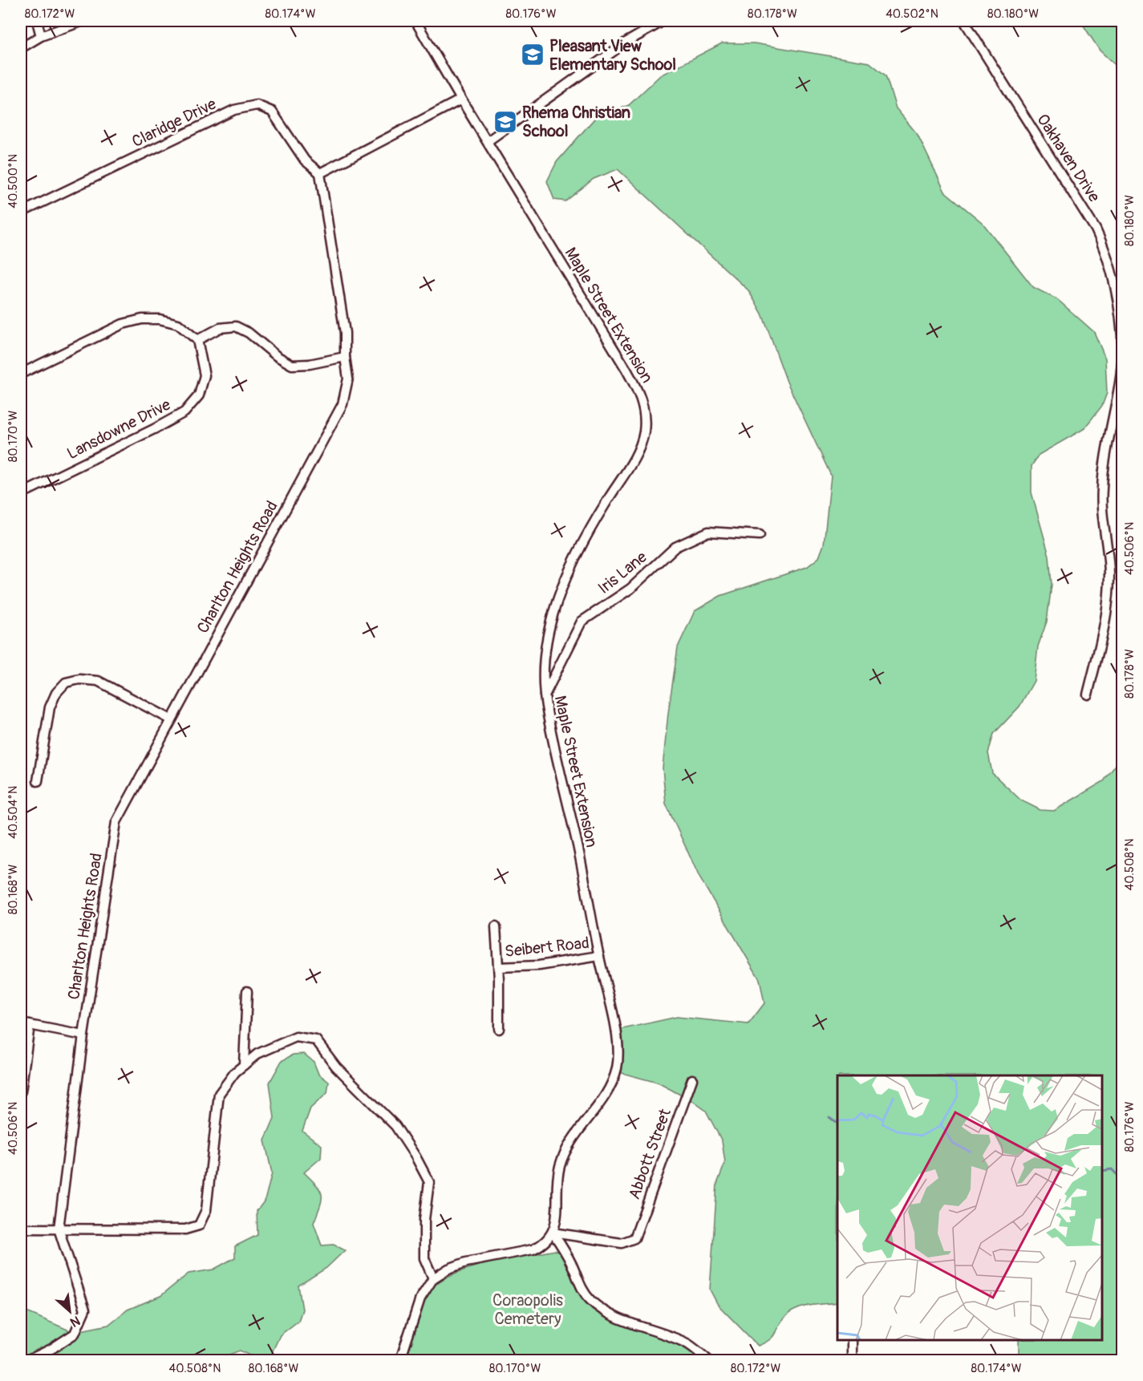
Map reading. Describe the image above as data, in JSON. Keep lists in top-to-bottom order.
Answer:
{
  "streets": {
    "street": [
      "Claridge Drive",
      "Oakhaven Drive",
      "Maple Street Extension",
      "Lansdowne Drive",
      "Charlton Heights Road",
      "Iris Lane",
      "Seibert Road",
      "Abbott Street"
    ]
  },
  "crossings": [
    ["Claridge Drive", "Charlton Heights Road"],
    ["Maple Street Extension", "Iris Lane"],
    ["Maple Street Extension", "Seibert Road"],
    ["Maple Street Extension", "Abbott Street"]
  ],
  "parks": ["Coraopolis Cemetery"],
  "places": {
    "school or university": ["Pleasant View Elementary School", "Rhema Christian School"]
  },
  "north": "bottom right",
  "coordinates": [
    "80.172°W",
    "80.174°W",
    "80.176°W",
    "80.178°W",
    "40.502°N",
    "80.180°W",
    "40.500°N",
    "80.170°W",
    "40.506°N",
    "40.504°N",
    "40.508°N",
    "80.168°W"
  ]
}
